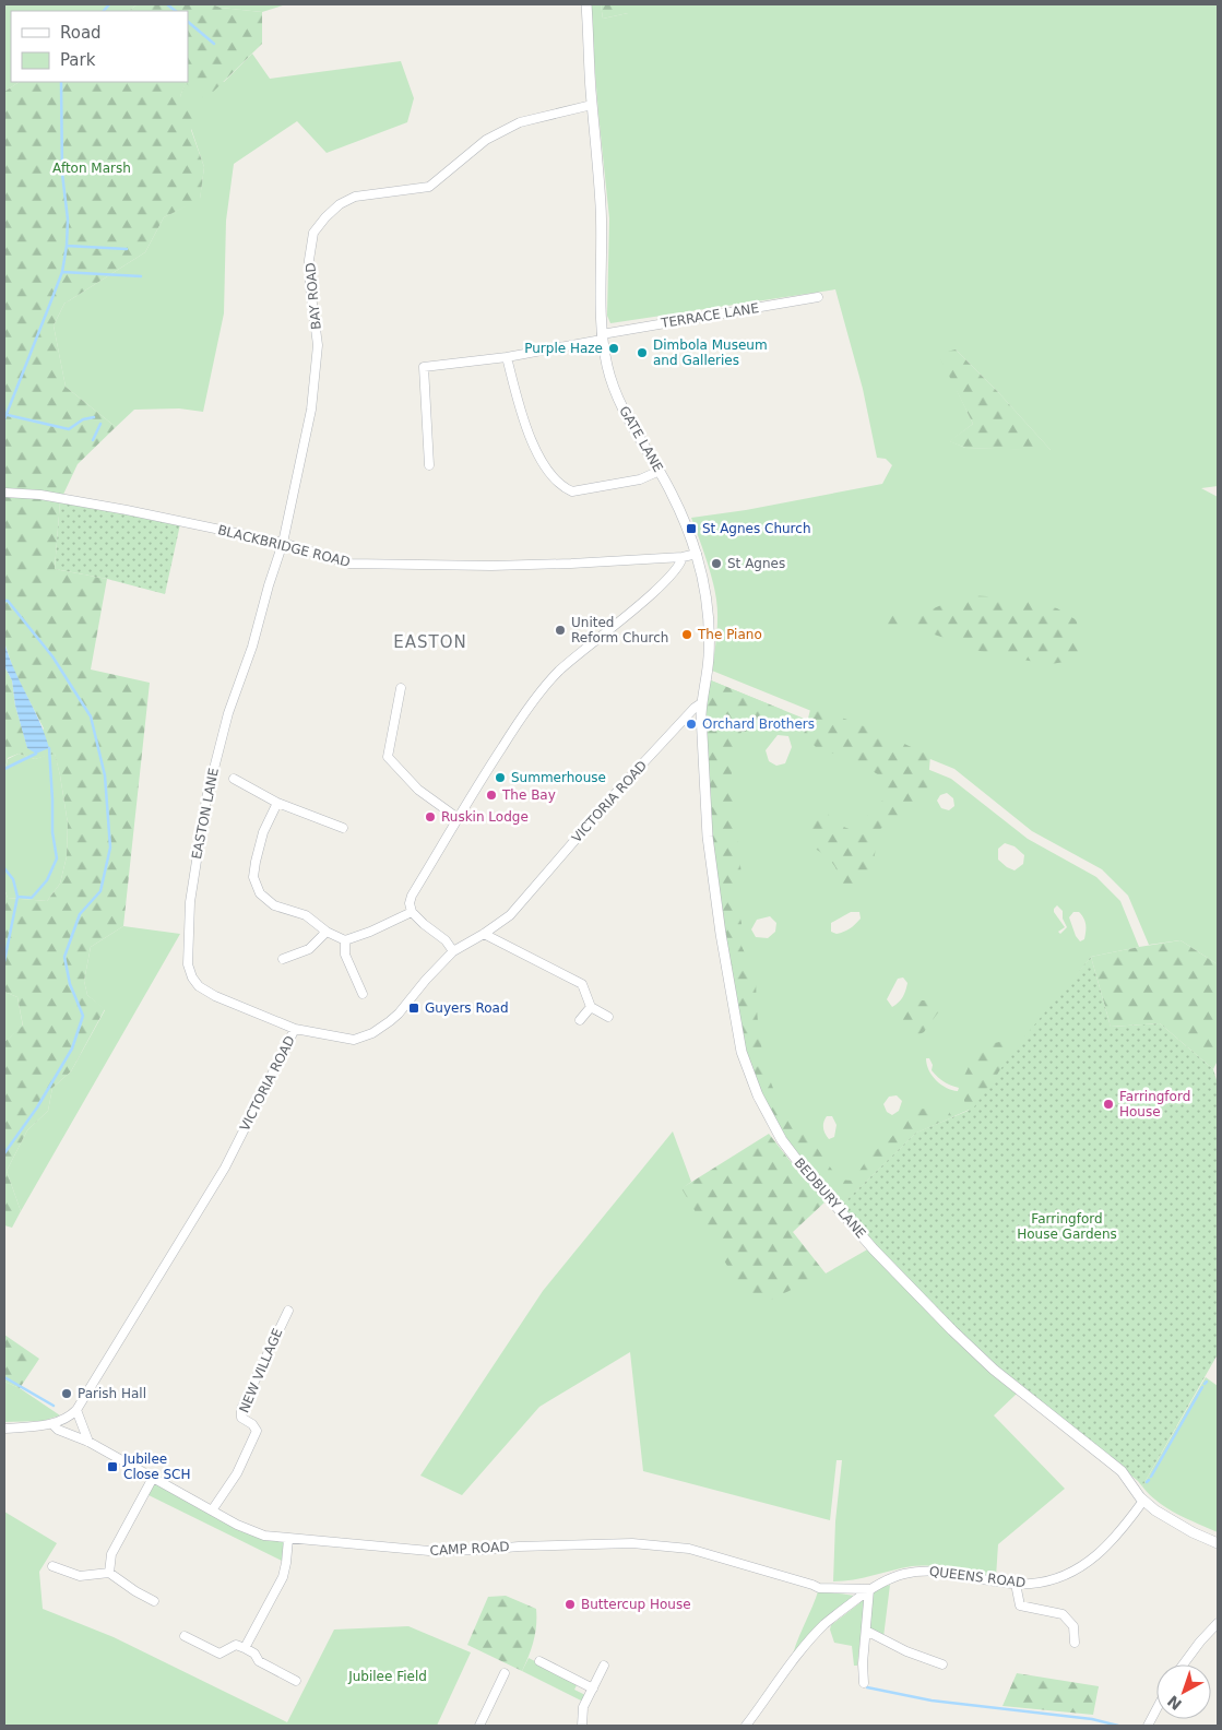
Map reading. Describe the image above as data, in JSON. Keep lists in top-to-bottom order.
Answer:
{
  "streets": {
    "street": [
      "BAY ROAD",
      "TERRACE LANE",
      "GATE LANE",
      "BLACKBRIDGE ROAD",
      "VICTORIA ROAD",
      "EASTON LANE",
      "BEDBURY LANE",
      "NEW VILLAGE",
      "CAMP ROAD",
      "QUEENS ROAD"
    ]
  },
  "crossings": [
    ["BAY ROAD", "GATE LANE"],
    ["BAY ROAD", "BLACKBRIDGE ROAD"],
    ["BAY ROAD", "EASTON LANE"],
    ["TERRACE LANE", "GATE LANE"],
    ["GATE LANE", "BLACKBRIDGE ROAD"],
    ["GATE LANE", "VICTORIA ROAD"],
    ["GATE LANE", "BEDBURY LANE"],
    ["BLACKBRIDGE ROAD", "EASTON LANE"],
    ["VICTORIA ROAD", "EASTON LANE"],
    ["VICTORIA ROAD", "BEDBURY LANE"],
    ["VICTORIA ROAD", "CAMP ROAD"],
    ["BEDBURY LANE", "QUEENS ROAD"],
    ["NEW VILLAGE", "CAMP ROAD"],
    ["CAMP ROAD", "QUEENS ROAD"]
  ],
  "districts": ["EASTON"],
  "parks": ["Afton Marsh", "Farringford House Gardens", "Jubilee Field"],
  "places": {
    "other": [
      "Purple Haze",
      "Dimbola Museum and Galleries",
      "St Agnes",
      "United Reform Church",
      "The Piano",
      "Orchard Brothers",
      "Summerhouse",
      "The Bay",
      "Ruskin Lodge",
      "Farringford House",
      "Parish Hall",
      "Buttercup House"
    ],
    "transit": ["St Agnes Church", "Guyers Road", "Jubilee Close SCH"]
  },
  "legend": ["Road", "Park"],
  "north": "bottom left"
}
